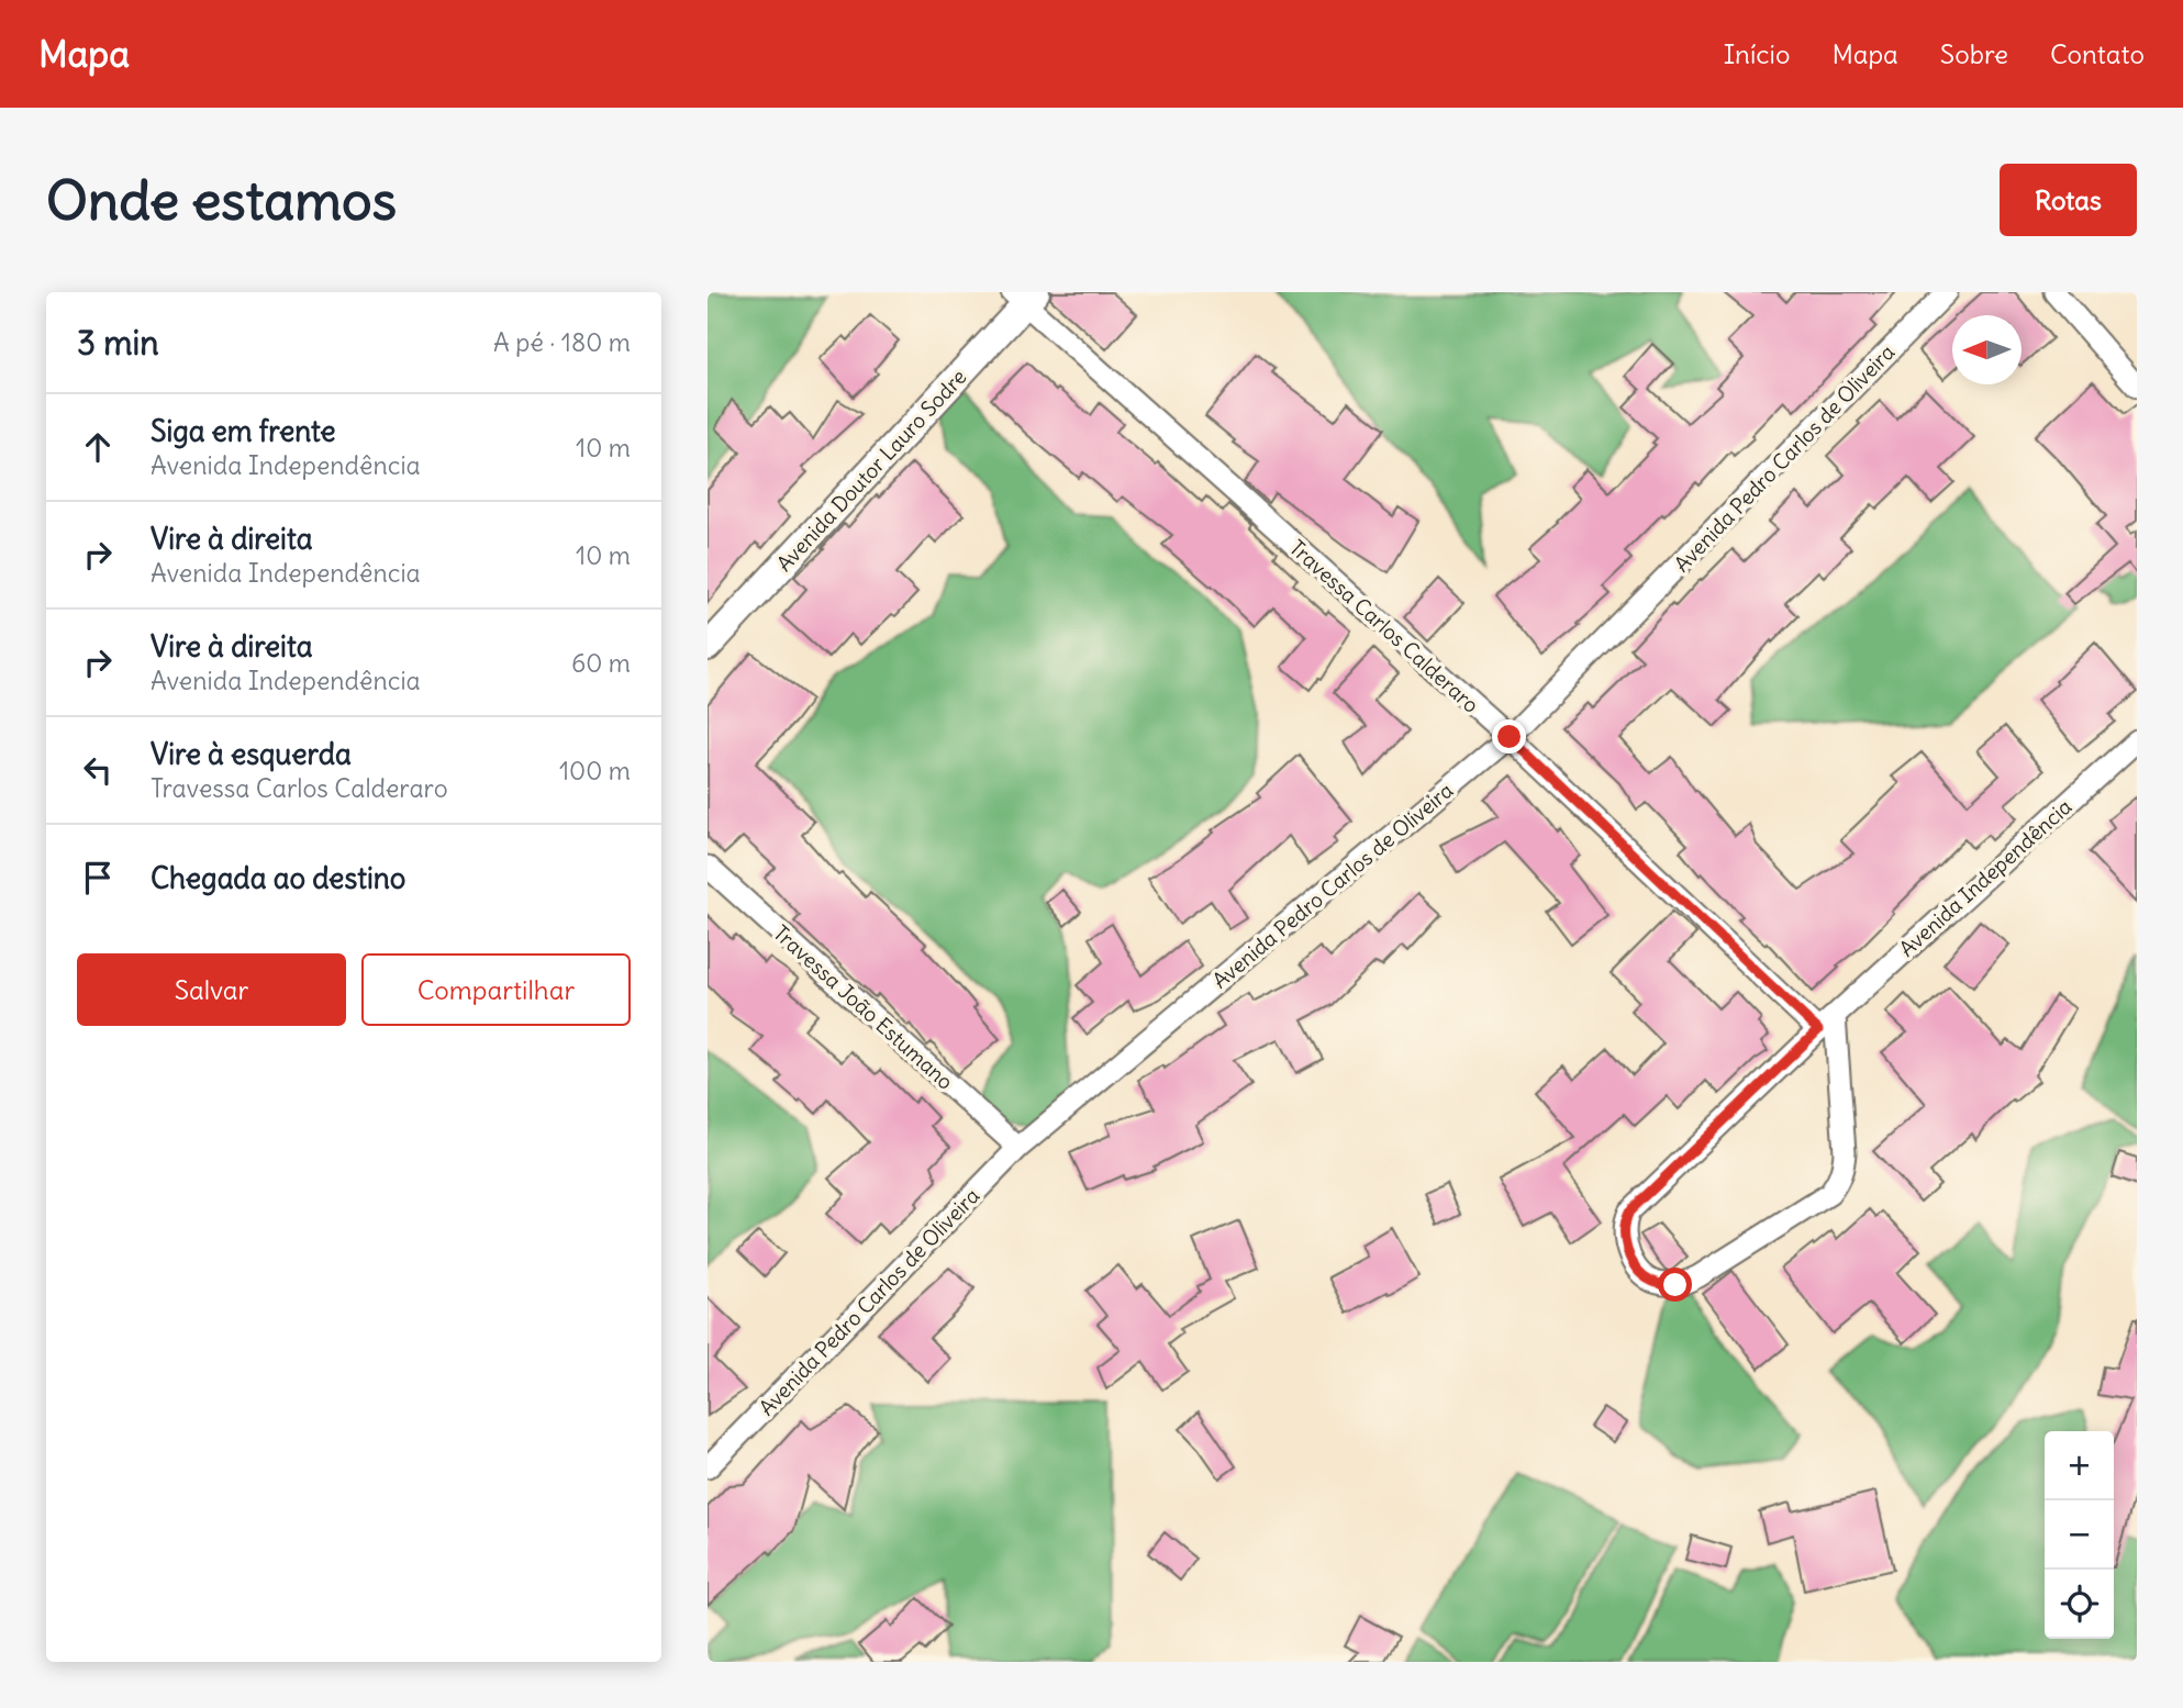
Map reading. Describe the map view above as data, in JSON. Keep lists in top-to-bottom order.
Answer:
{
  "streets": {
    "street": [
      "Avenida Pedro Carlos de Oliveira",
      "Avenida Doutor Lauro Sodre",
      "Travessa Carlos Calderaro",
      "Avenida Independência",
      "Travessa João Estumano"
    ]
  },
  "crossings": [
    ["Avenida Pedro Carlos de Oliveira", "Travessa Carlos Calderaro"],
    ["Avenida Pedro Carlos de Oliveira", "Travessa João Estumano"],
    ["Avenida Doutor Lauro Sodre", "Travessa Carlos Calderaro"],
    ["Travessa Carlos Calderaro", "Avenida Independência"]
  ],
  "north": "left",
  "page": {
    "header": "Mapa",
    "nav": [
      "Início",
      "Mapa",
      "Sobre",
      "Contato"
    ],
    "buttons": [
      "Rotas",
      ["Salvar", "Compartilhar"]
    ],
    "title": "Onde estamos",
    "heading": ["3 min", "A pé · 180 m"],
    "list": [
      ["Siga em frente", "Avenida Independência", "10 m"],
      ["Vire à direita", "Avenida Independência", "10 m"],
      ["Vire à direita", "Avenida Independência", "60 m"],
      ["Vire à esquerda", "Travessa Carlos Calderaro", "100 m"],
      "Chegada ao destino"
    ],
    "map_buttons": ["+", "−"]
  }
}
